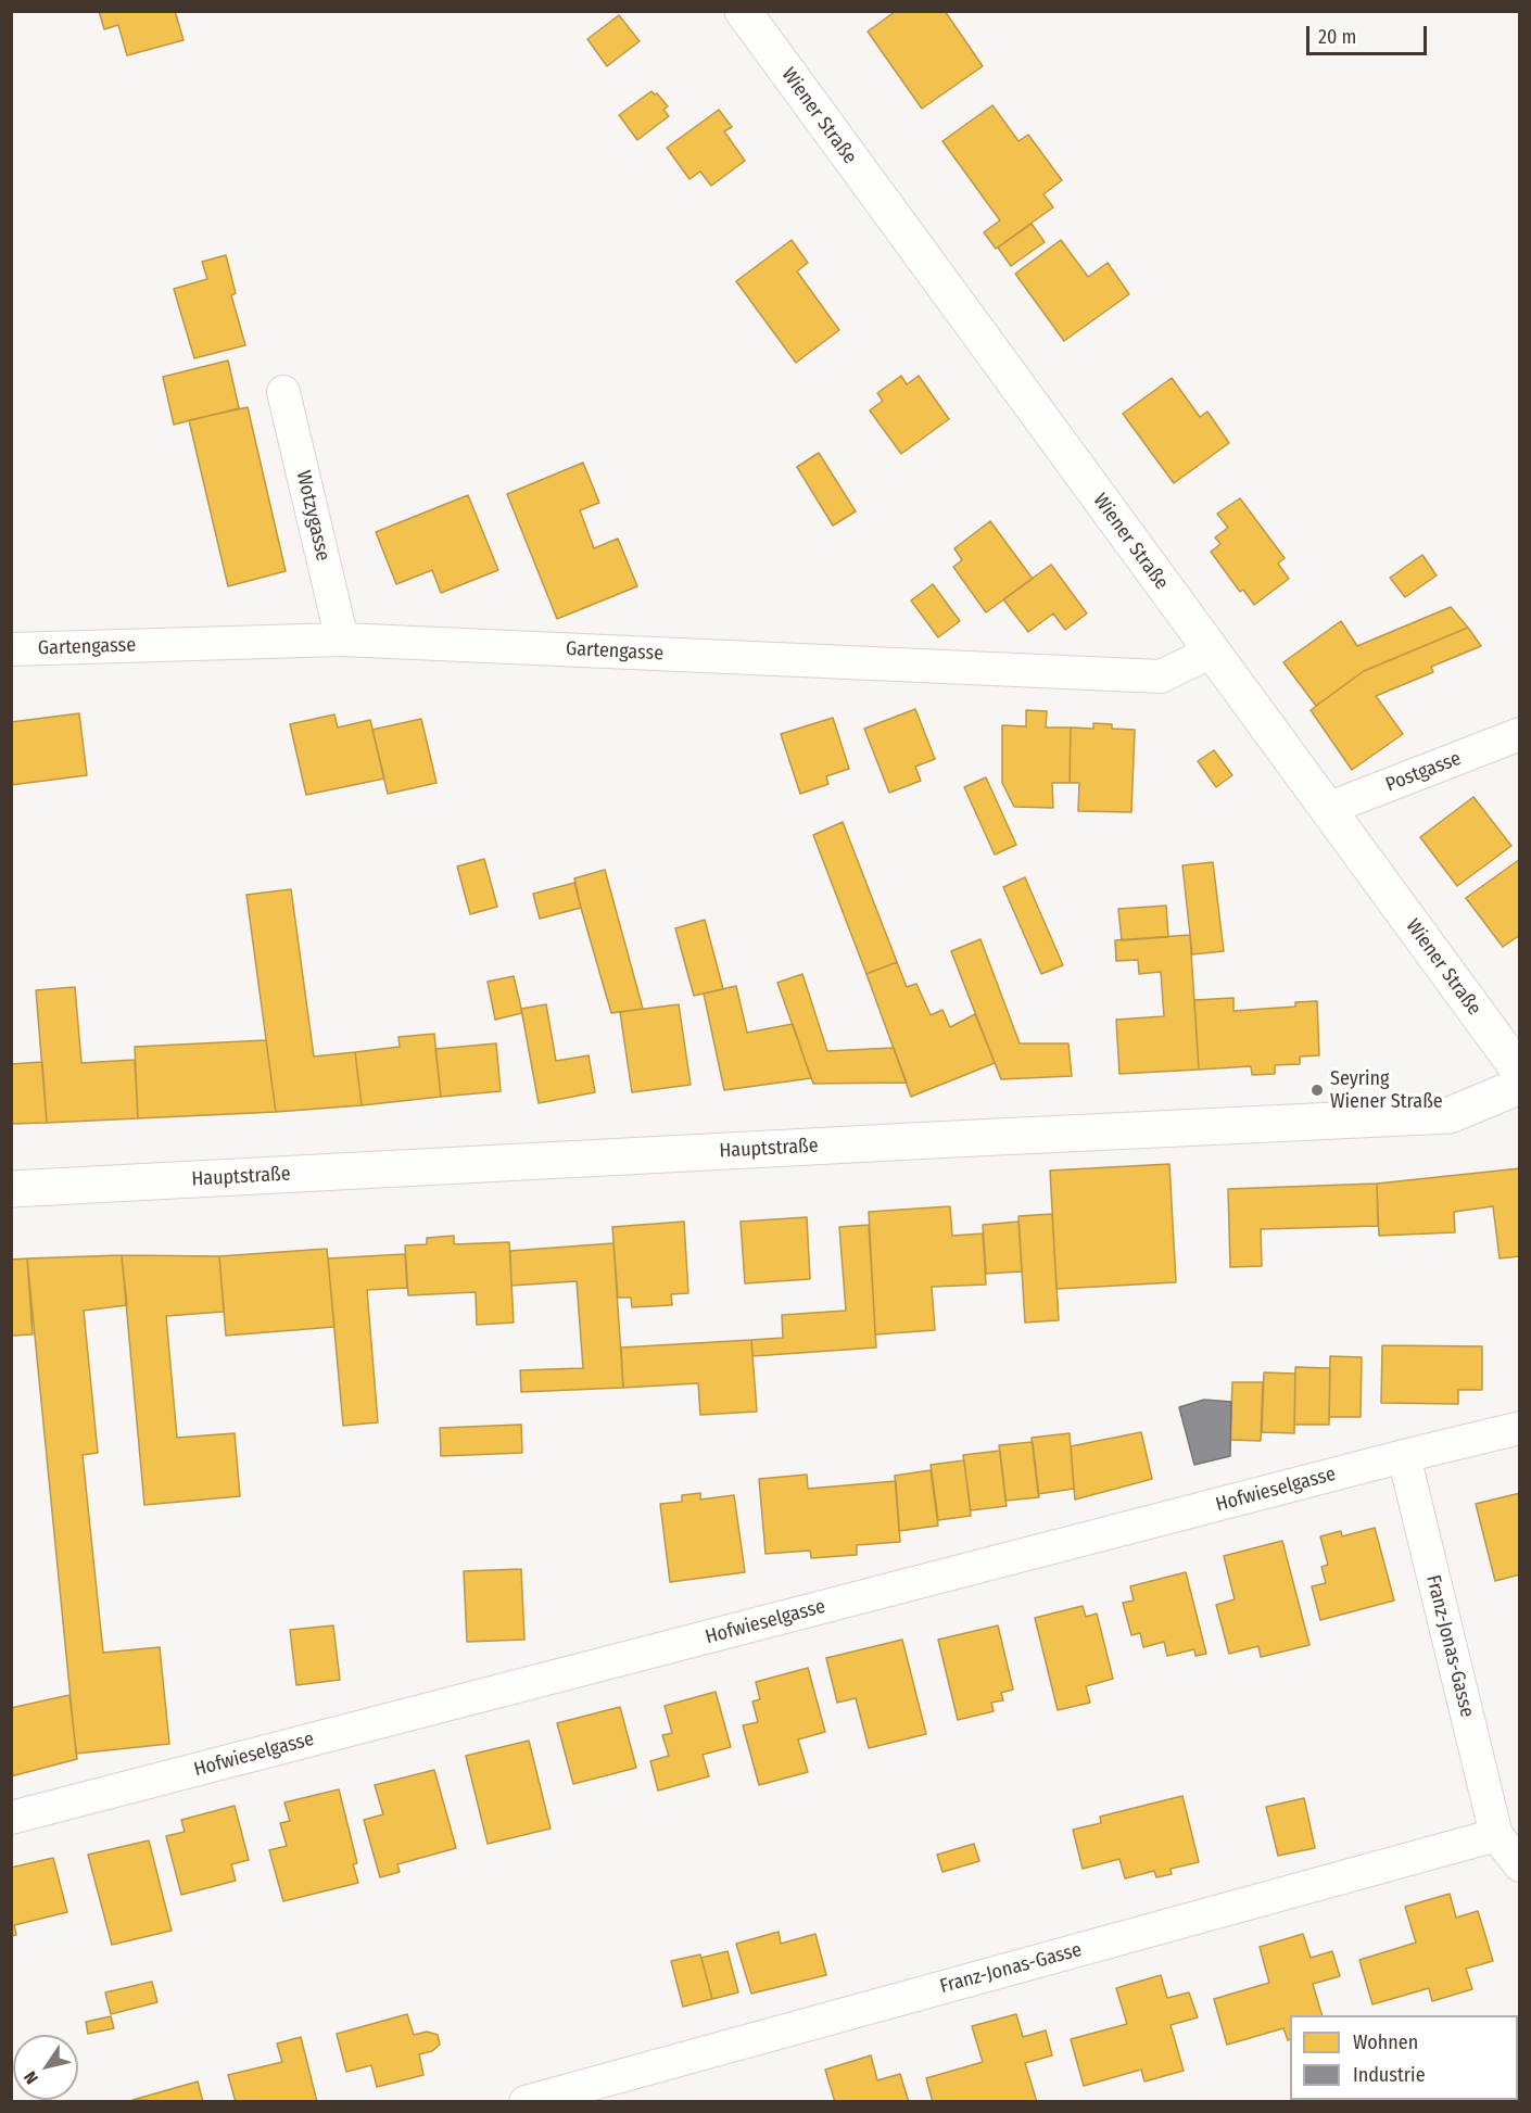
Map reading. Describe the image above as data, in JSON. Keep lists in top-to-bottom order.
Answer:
{
  "streets": {
    "street": [
      "Wiener Straße",
      "Wotzygasse",
      "Gartengasse",
      "Postgasse",
      "Hauptstraße",
      "Hofwieselgasse",
      "Franz-Jonas-Gasse"
    ]
  },
  "crossings": [
    ["Wiener Straße", "Gartengasse"],
    ["Wiener Straße", "Postgasse"],
    ["Wotzygasse", "Gartengasse"],
    ["Hofwieselgasse", "Franz-Jonas-Gasse"]
  ],
  "places": ["Seyring Wiener Straße"],
  "legend": ["Wohnen", "Industrie"],
  "scale_bar": "20 m",
  "north": "bottom left"
}
